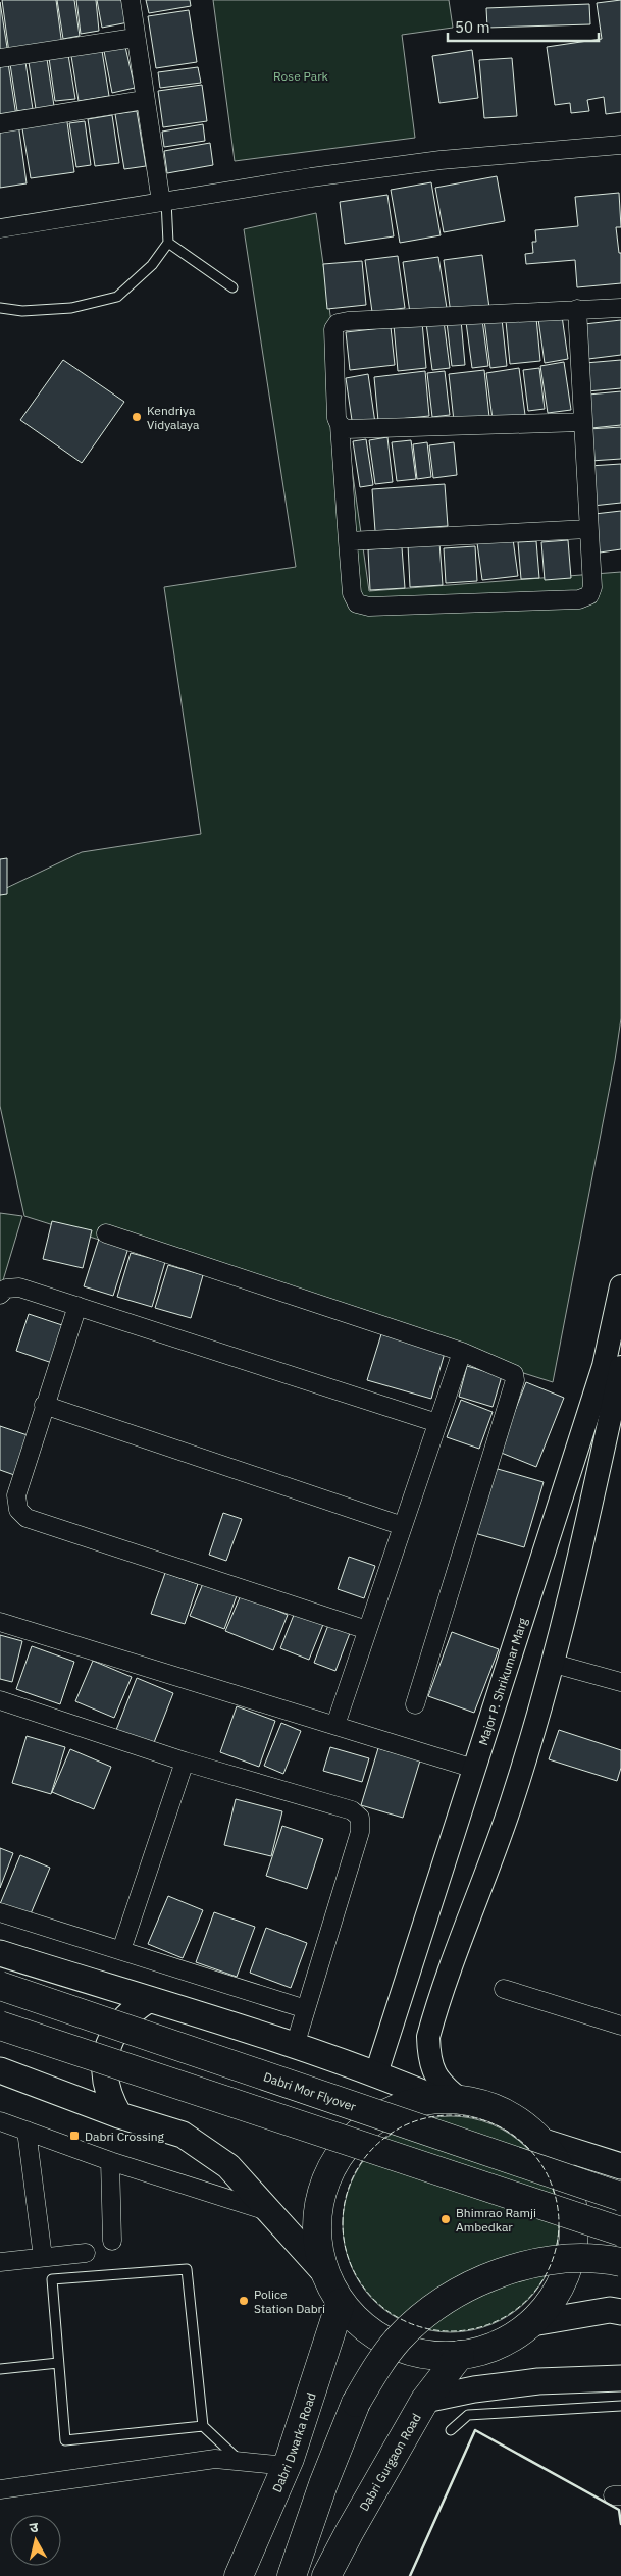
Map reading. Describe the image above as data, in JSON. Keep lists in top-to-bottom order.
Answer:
{
  "streets": {
    "main road": ["Dabri Mor Flyover", "Dabri Dwarka Road", "Dabri Gurgaon Road"],
    "street": ["Major P. Shrikumar Marg"]
  },
  "parks": ["Rose Park"],
  "places": {
    "other": ["Kendriya Vidyalaya", "Bhimrao Ramji Ambedkar", "Police Station Dabri"],
    "transit": ["Dabri Crossing"]
  },
  "scale_bar": "50 m",
  "north": "top"
}
